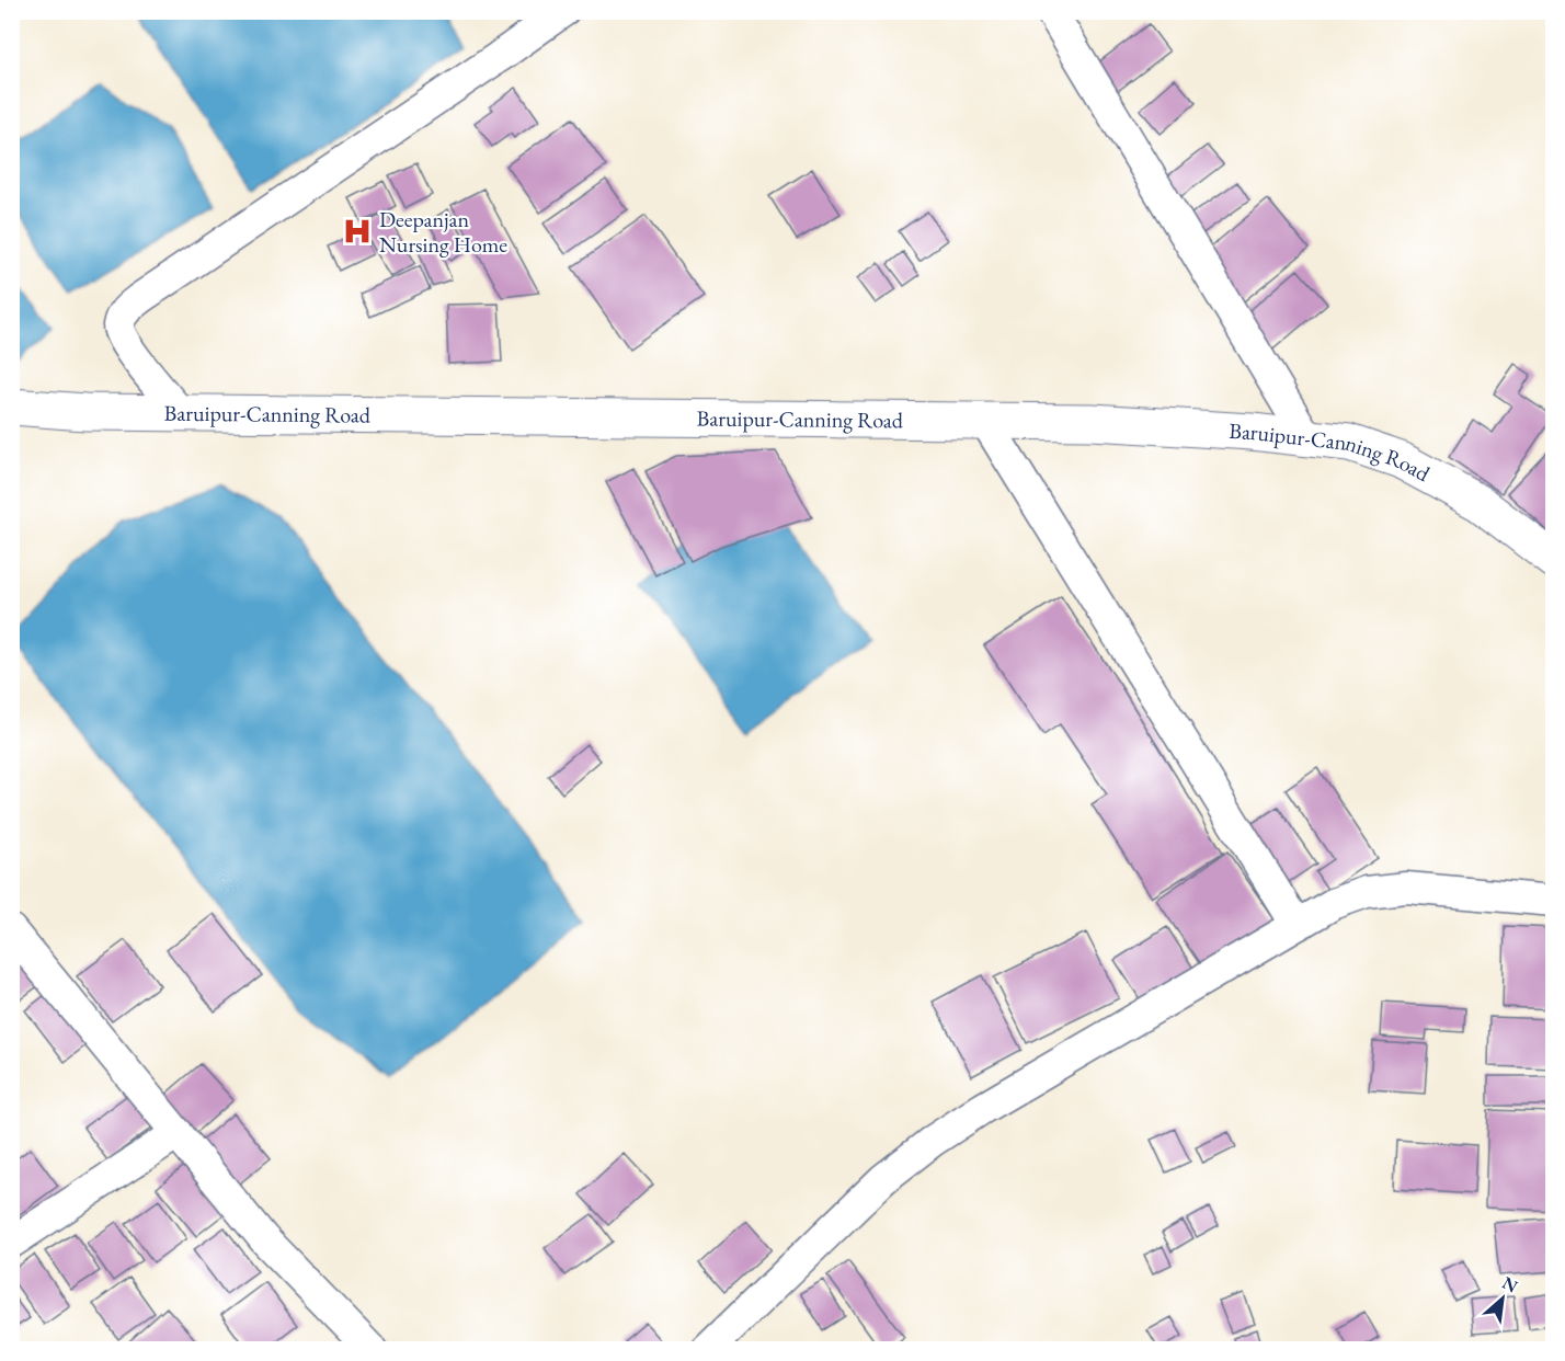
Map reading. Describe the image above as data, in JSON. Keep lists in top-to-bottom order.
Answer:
{
  "streets": {
    "main road": ["Baruipur-Canning Road"]
  },
  "places": {
    "hospital": ["Deepanjan Nursing Home"]
  },
  "north": "top right"
}
